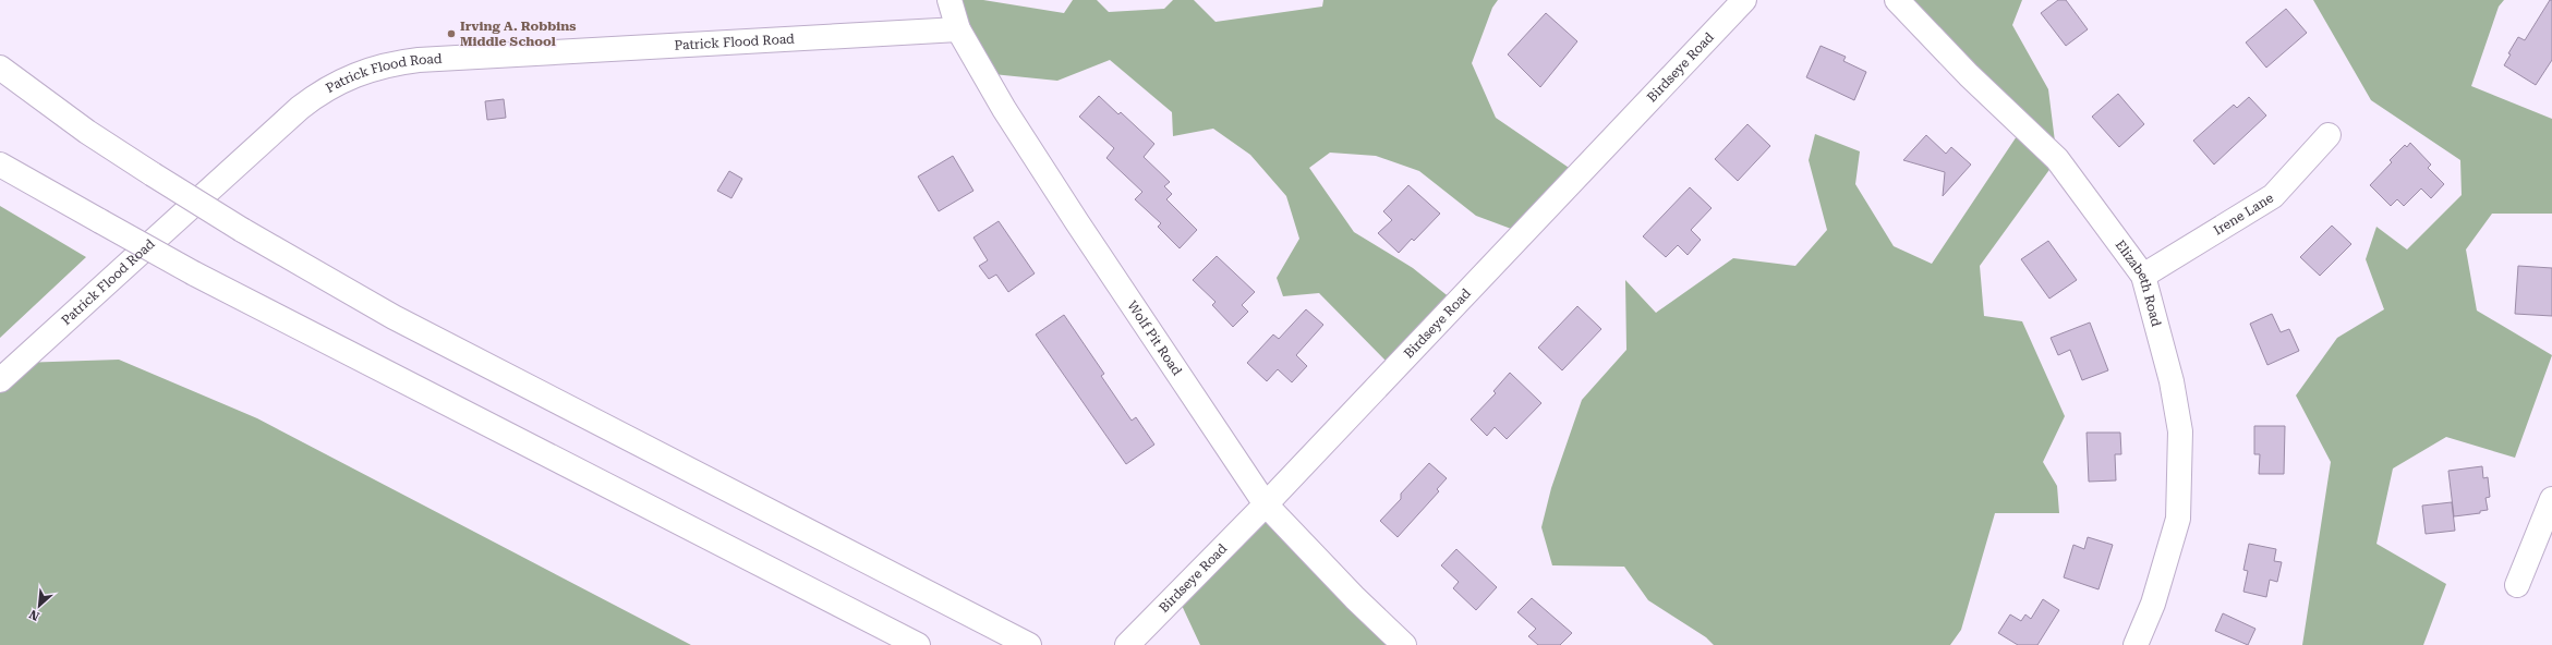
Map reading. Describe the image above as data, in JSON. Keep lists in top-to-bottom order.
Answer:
{
  "streets": {
    "main road": [
      "Patrick Flood Road",
      "Birdseye Road",
      "Irene Lane",
      "Elizabeth Road",
      "Wolf Pit Road"
    ]
  },
  "crossings": [
    ["Patrick Flood Road", "Wolf Pit Road"],
    ["Birdseye Road", "Wolf Pit Road"],
    ["Irene Lane", "Elizabeth Road"]
  ],
  "places": ["Irving A. Robbins Middle School"],
  "north": "bottom left"
}
